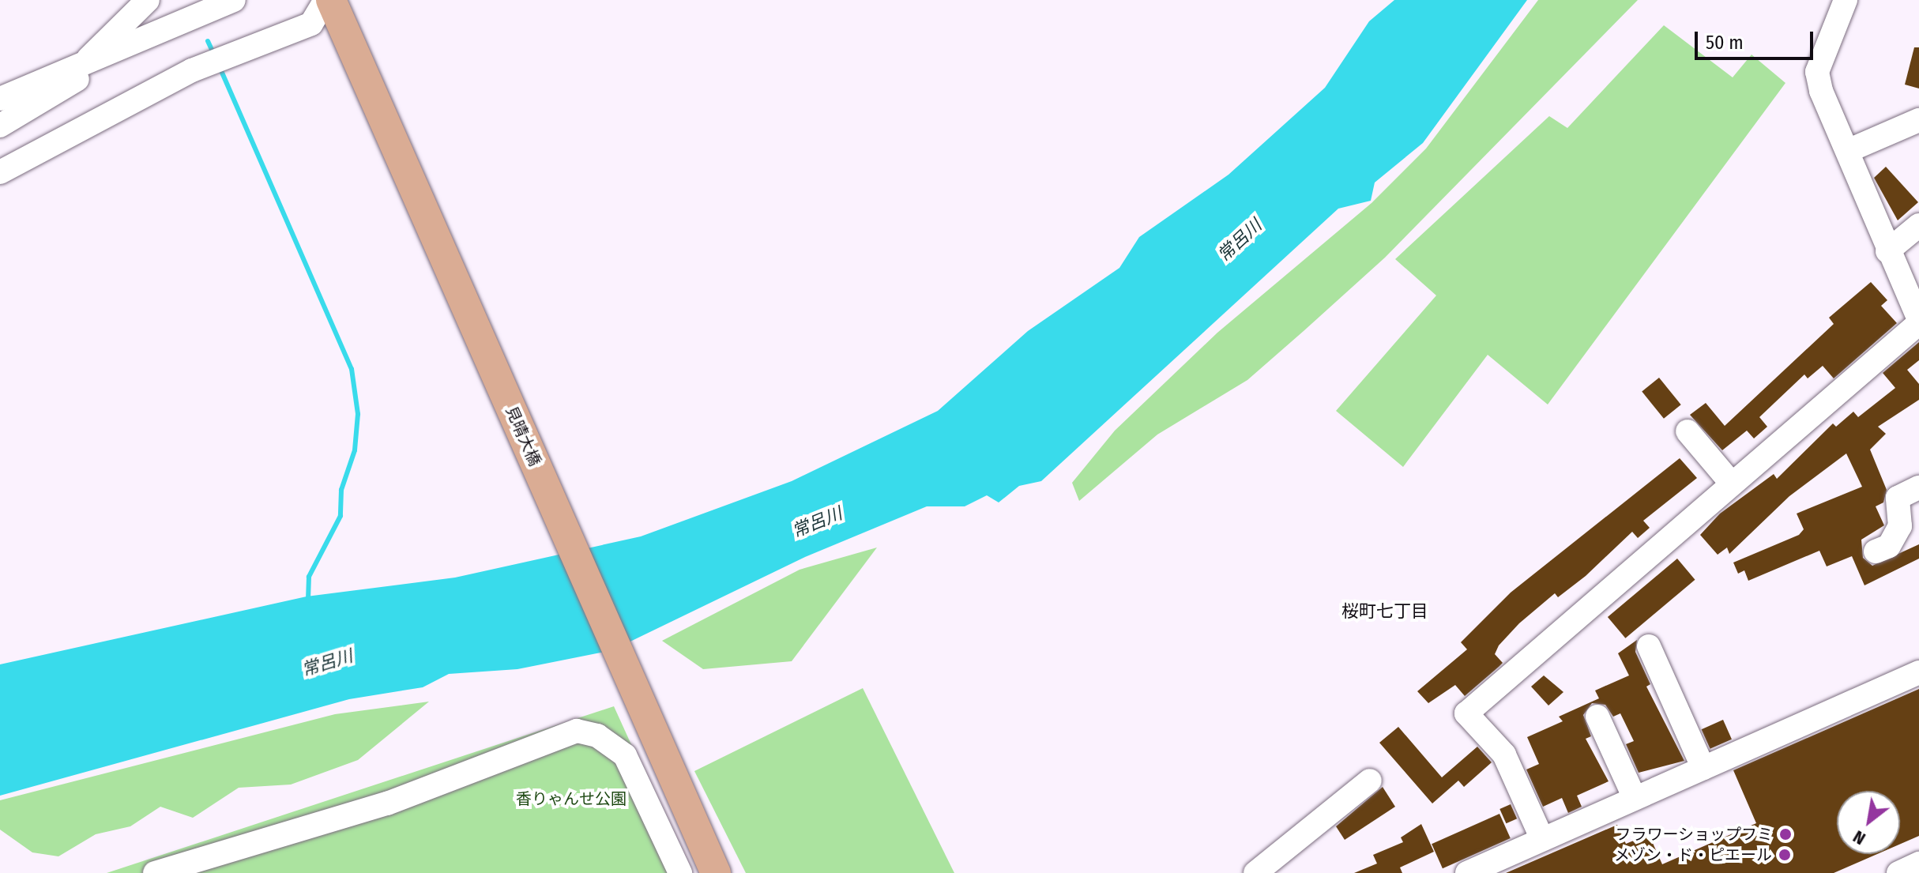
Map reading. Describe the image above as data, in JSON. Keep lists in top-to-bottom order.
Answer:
{
  "streets": {
    "main road": ["見晴大橋"]
  },
  "districts": ["桜町七丁目"],
  "water": ["常呂川"],
  "parks": ["香りゃんせ公園"],
  "places": ["フラワーショップフミ", "メゾン・ド・ピエール"],
  "scale_bar": "50 m",
  "north": "bottom left"
}
